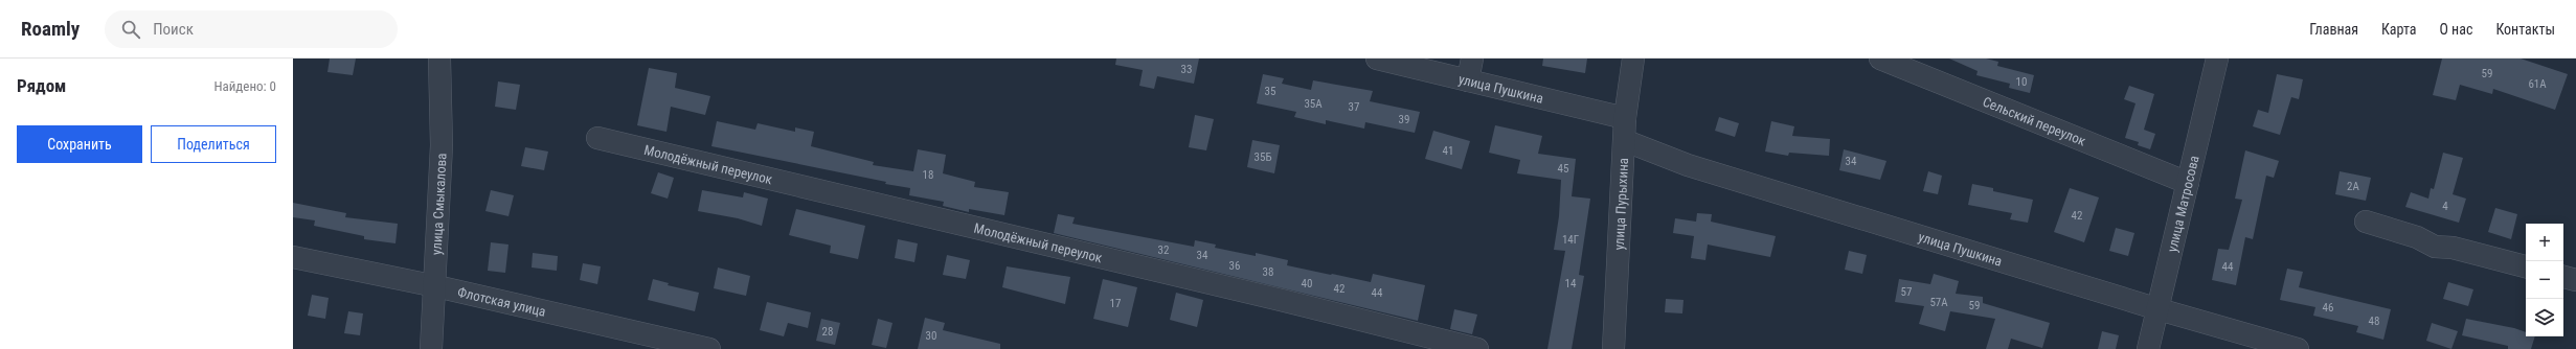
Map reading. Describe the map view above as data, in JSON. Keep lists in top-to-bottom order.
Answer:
{
  "streets": {
    "street": [
      "улица Пушкина",
      "Сельский переулок",
      "Молодёжный переулок",
      "улица Смыкалова",
      "улица Пурыхина",
      "улица Матросова",
      "Флотская улица"
    ]
  },
  "crossings": [
    ["улица Пушкина", "улица Пурыхина"],
    ["улица Пушкина", "улица Матросова"],
    ["Сельский переулок", "улица Матросова"],
    ["улица Смыкалова", "Флотская улица"]
  ],
  "house_numbers": [
    "33",
    "59",
    "10",
    "61А",
    "35",
    "35А",
    "37",
    "39",
    "41",
    "35Б",
    "34",
    "45",
    "18",
    "2А",
    "4",
    "42",
    "14Г",
    "32",
    "34",
    "36",
    "44",
    "38",
    "40",
    "14",
    "42",
    "57",
    "44",
    "57А",
    "17",
    "59",
    "46",
    "48",
    "28",
    "30"
  ],
  "page": {
    "header": "Roamly",
    "search": "Поиск",
    "nav": [
      "Главная",
      "Карта",
      "О нас",
      "Контакты"
    ],
    "heading": ["Рядом", "Найдено: 0"],
    "buttons": ["Сохранить", "Поделиться"],
    "map_buttons": ["+", "−"]
  }
}
